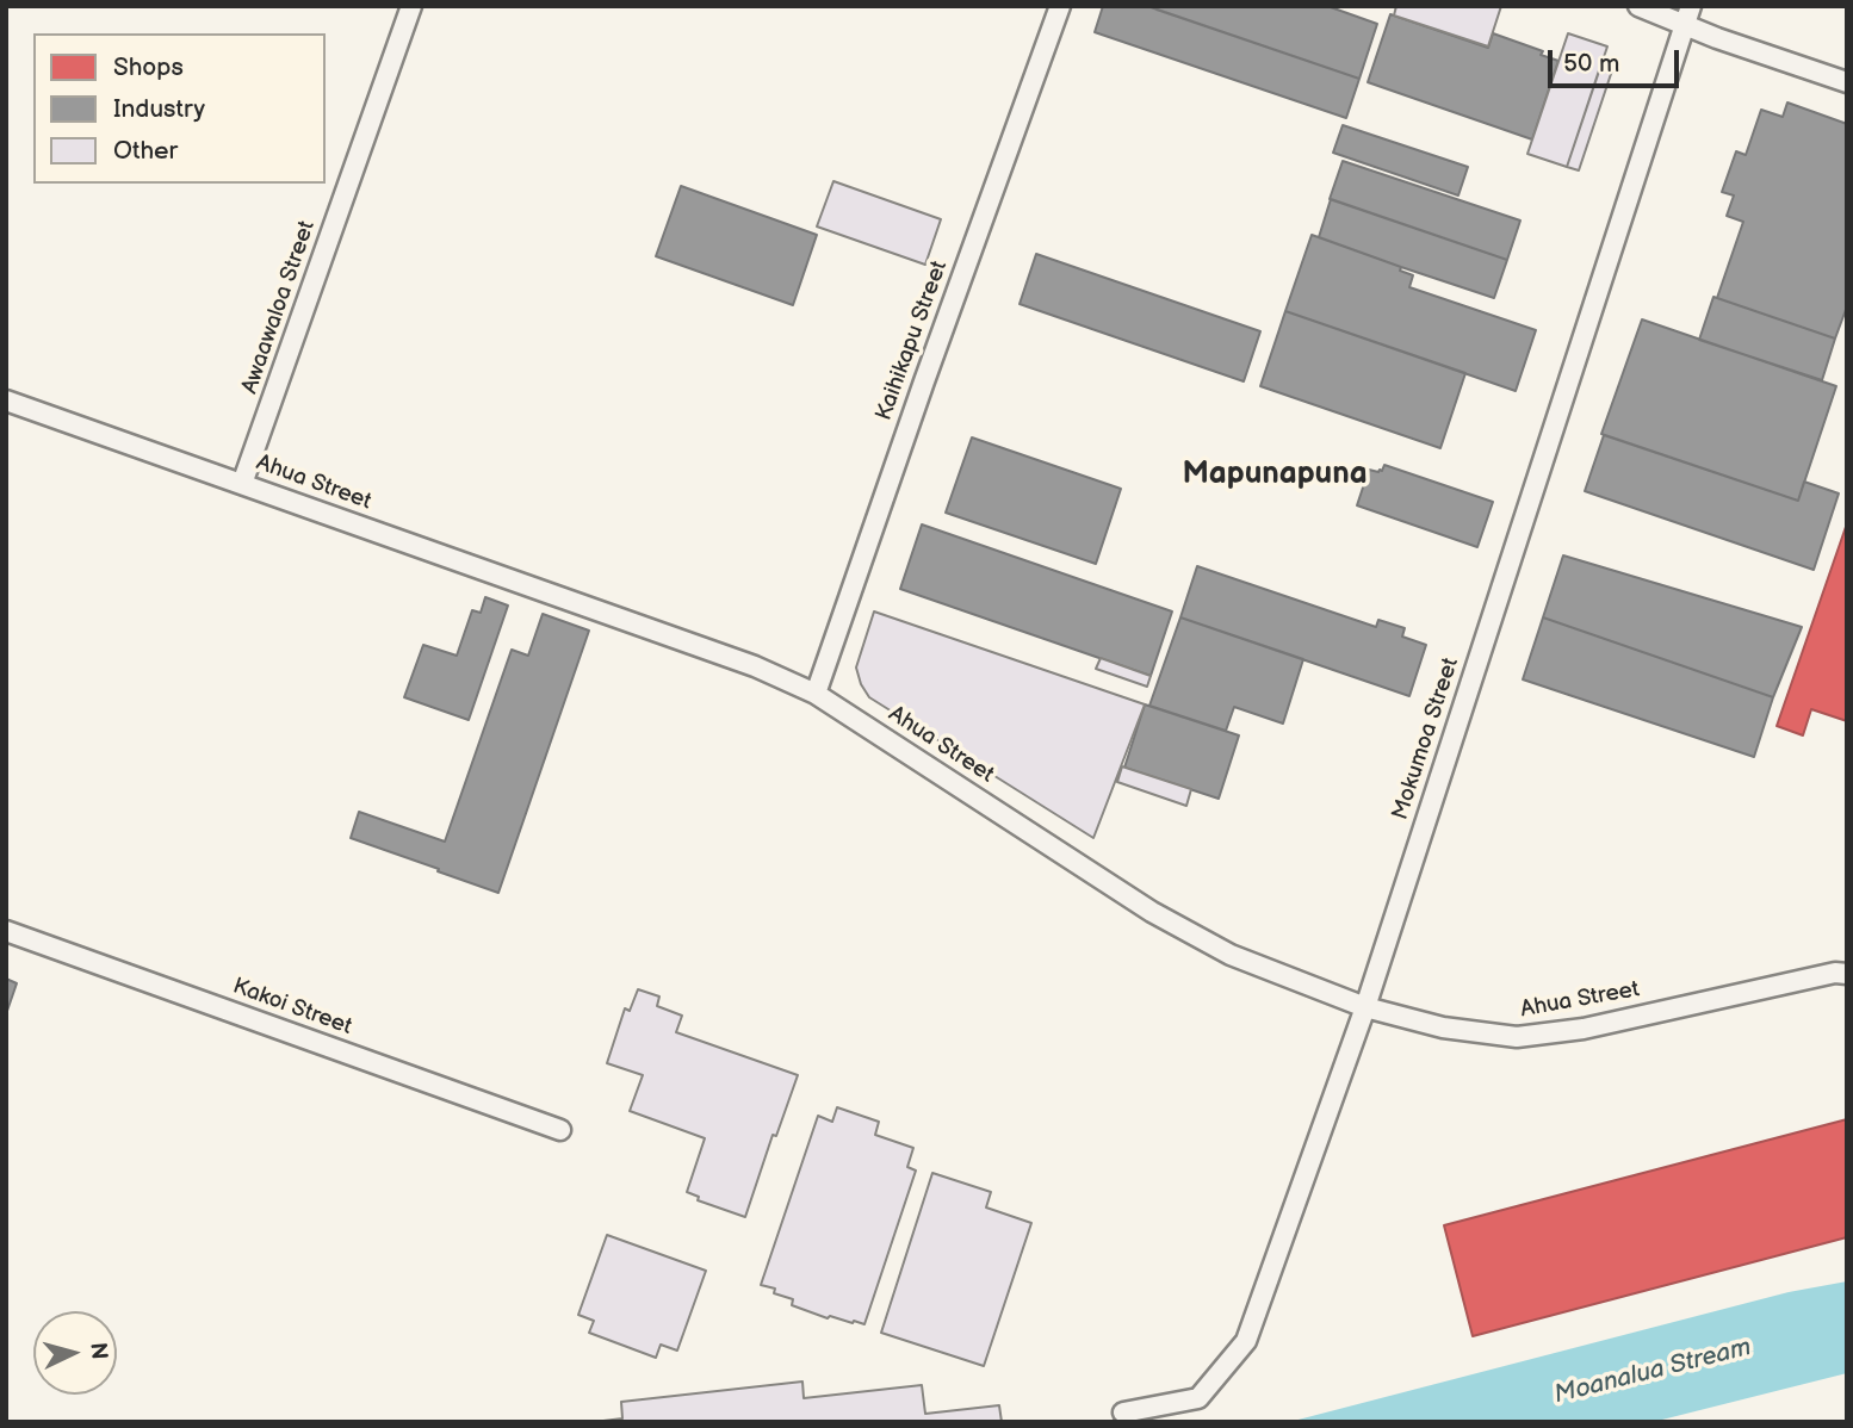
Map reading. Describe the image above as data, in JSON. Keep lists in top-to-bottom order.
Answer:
{
  "streets": {
    "street": [
      "Awaawaloa Street",
      "Kaihikapu Street",
      "Ahua Street",
      "Mokumoa Street",
      "Kakoi Street"
    ]
  },
  "crossings": [
    ["Awaawaloa Street", "Ahua Street"],
    ["Kaihikapu Street", "Ahua Street"],
    ["Ahua Street", "Mokumoa Street"]
  ],
  "districts": ["Mapunapuna"],
  "water": ["Moanalua Stream"],
  "legend": ["Shops", "Industry", "Other"],
  "scale_bar": "50 m",
  "north": "right"
}
